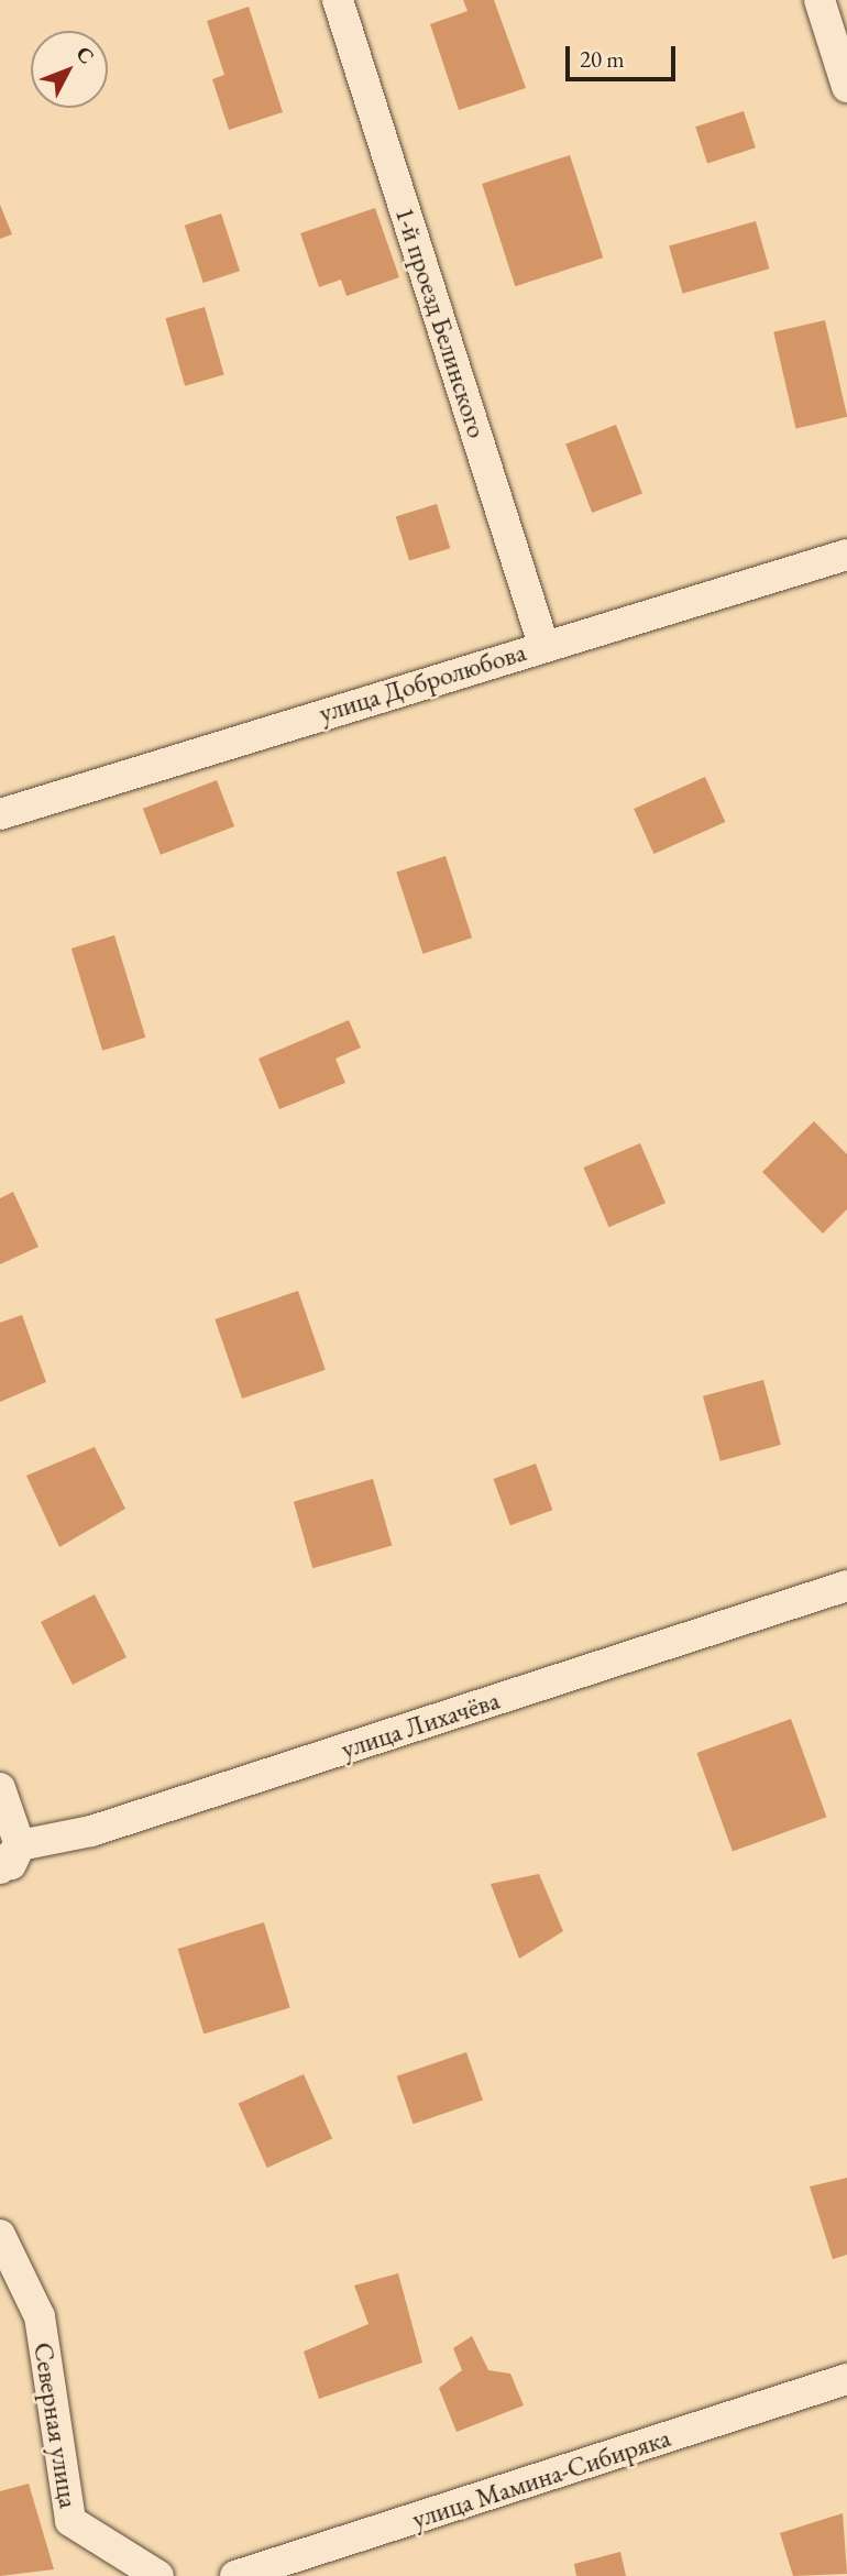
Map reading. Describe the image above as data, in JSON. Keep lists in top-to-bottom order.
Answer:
{
  "streets": {
    "street": [
      "1-й проезд Белинского",
      "улица Добролюбова",
      "улица Лихачёва",
      "Северная улица",
      "улица Мамина-Сибиряка"
    ]
  },
  "crossings": [
    ["1-й проезд Белинского", "улица Добролюбова"]
  ],
  "scale_bar": "20 m",
  "north": "top right"
}
